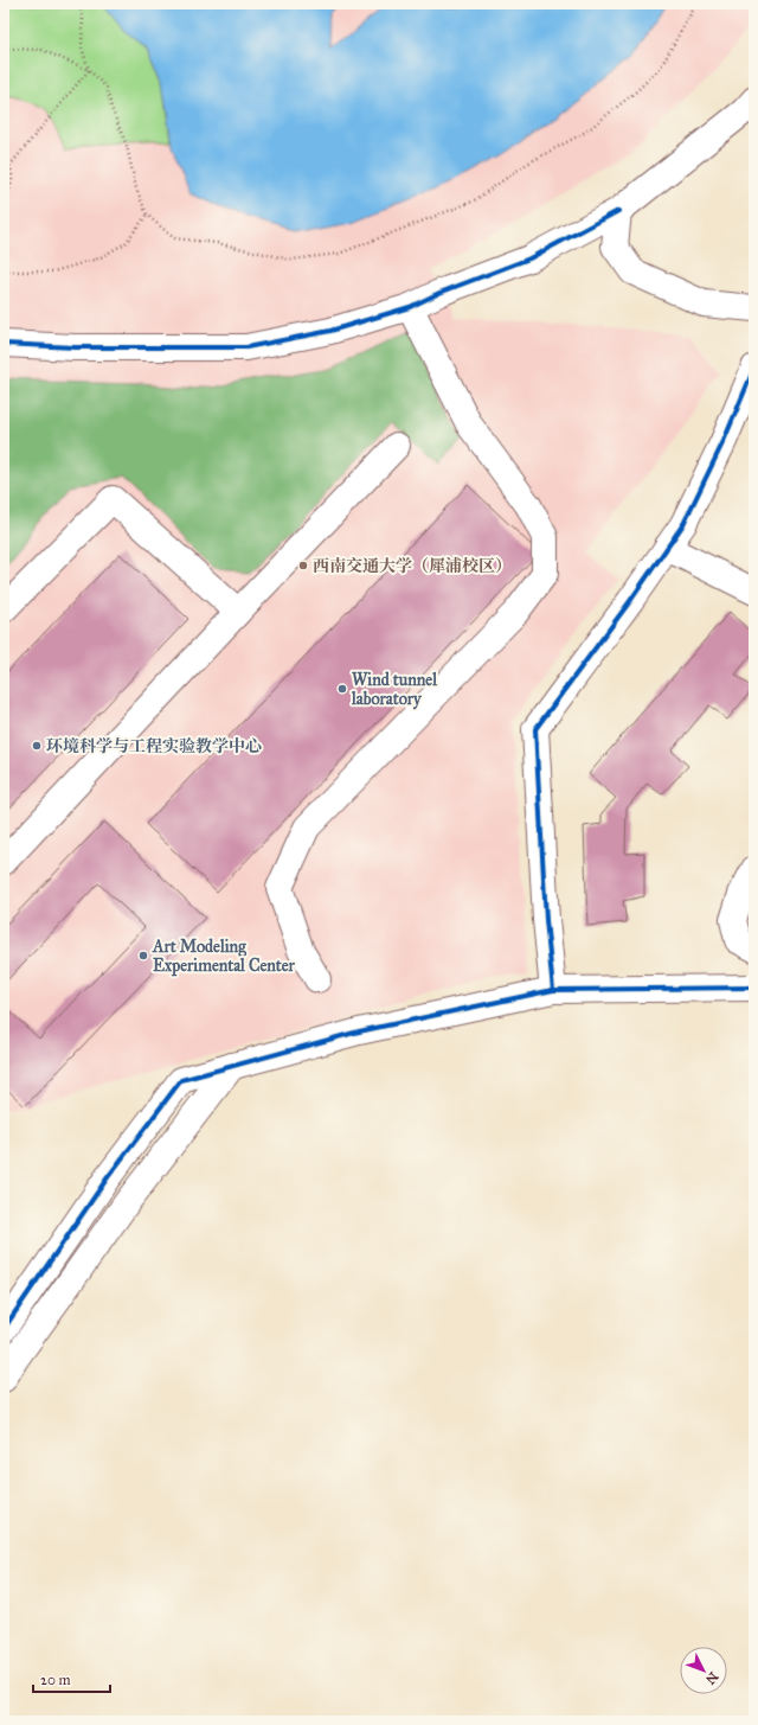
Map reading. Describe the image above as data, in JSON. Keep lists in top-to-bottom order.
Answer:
{
  "places": [
    "西南交通大学（犀浦校区）",
    "Wind tunnel laboratory",
    "环境科学与工程实验教学中心",
    "Art Modeling Experimental Center"
  ],
  "scale_bar": "20 m",
  "north": "bottom right"
}
